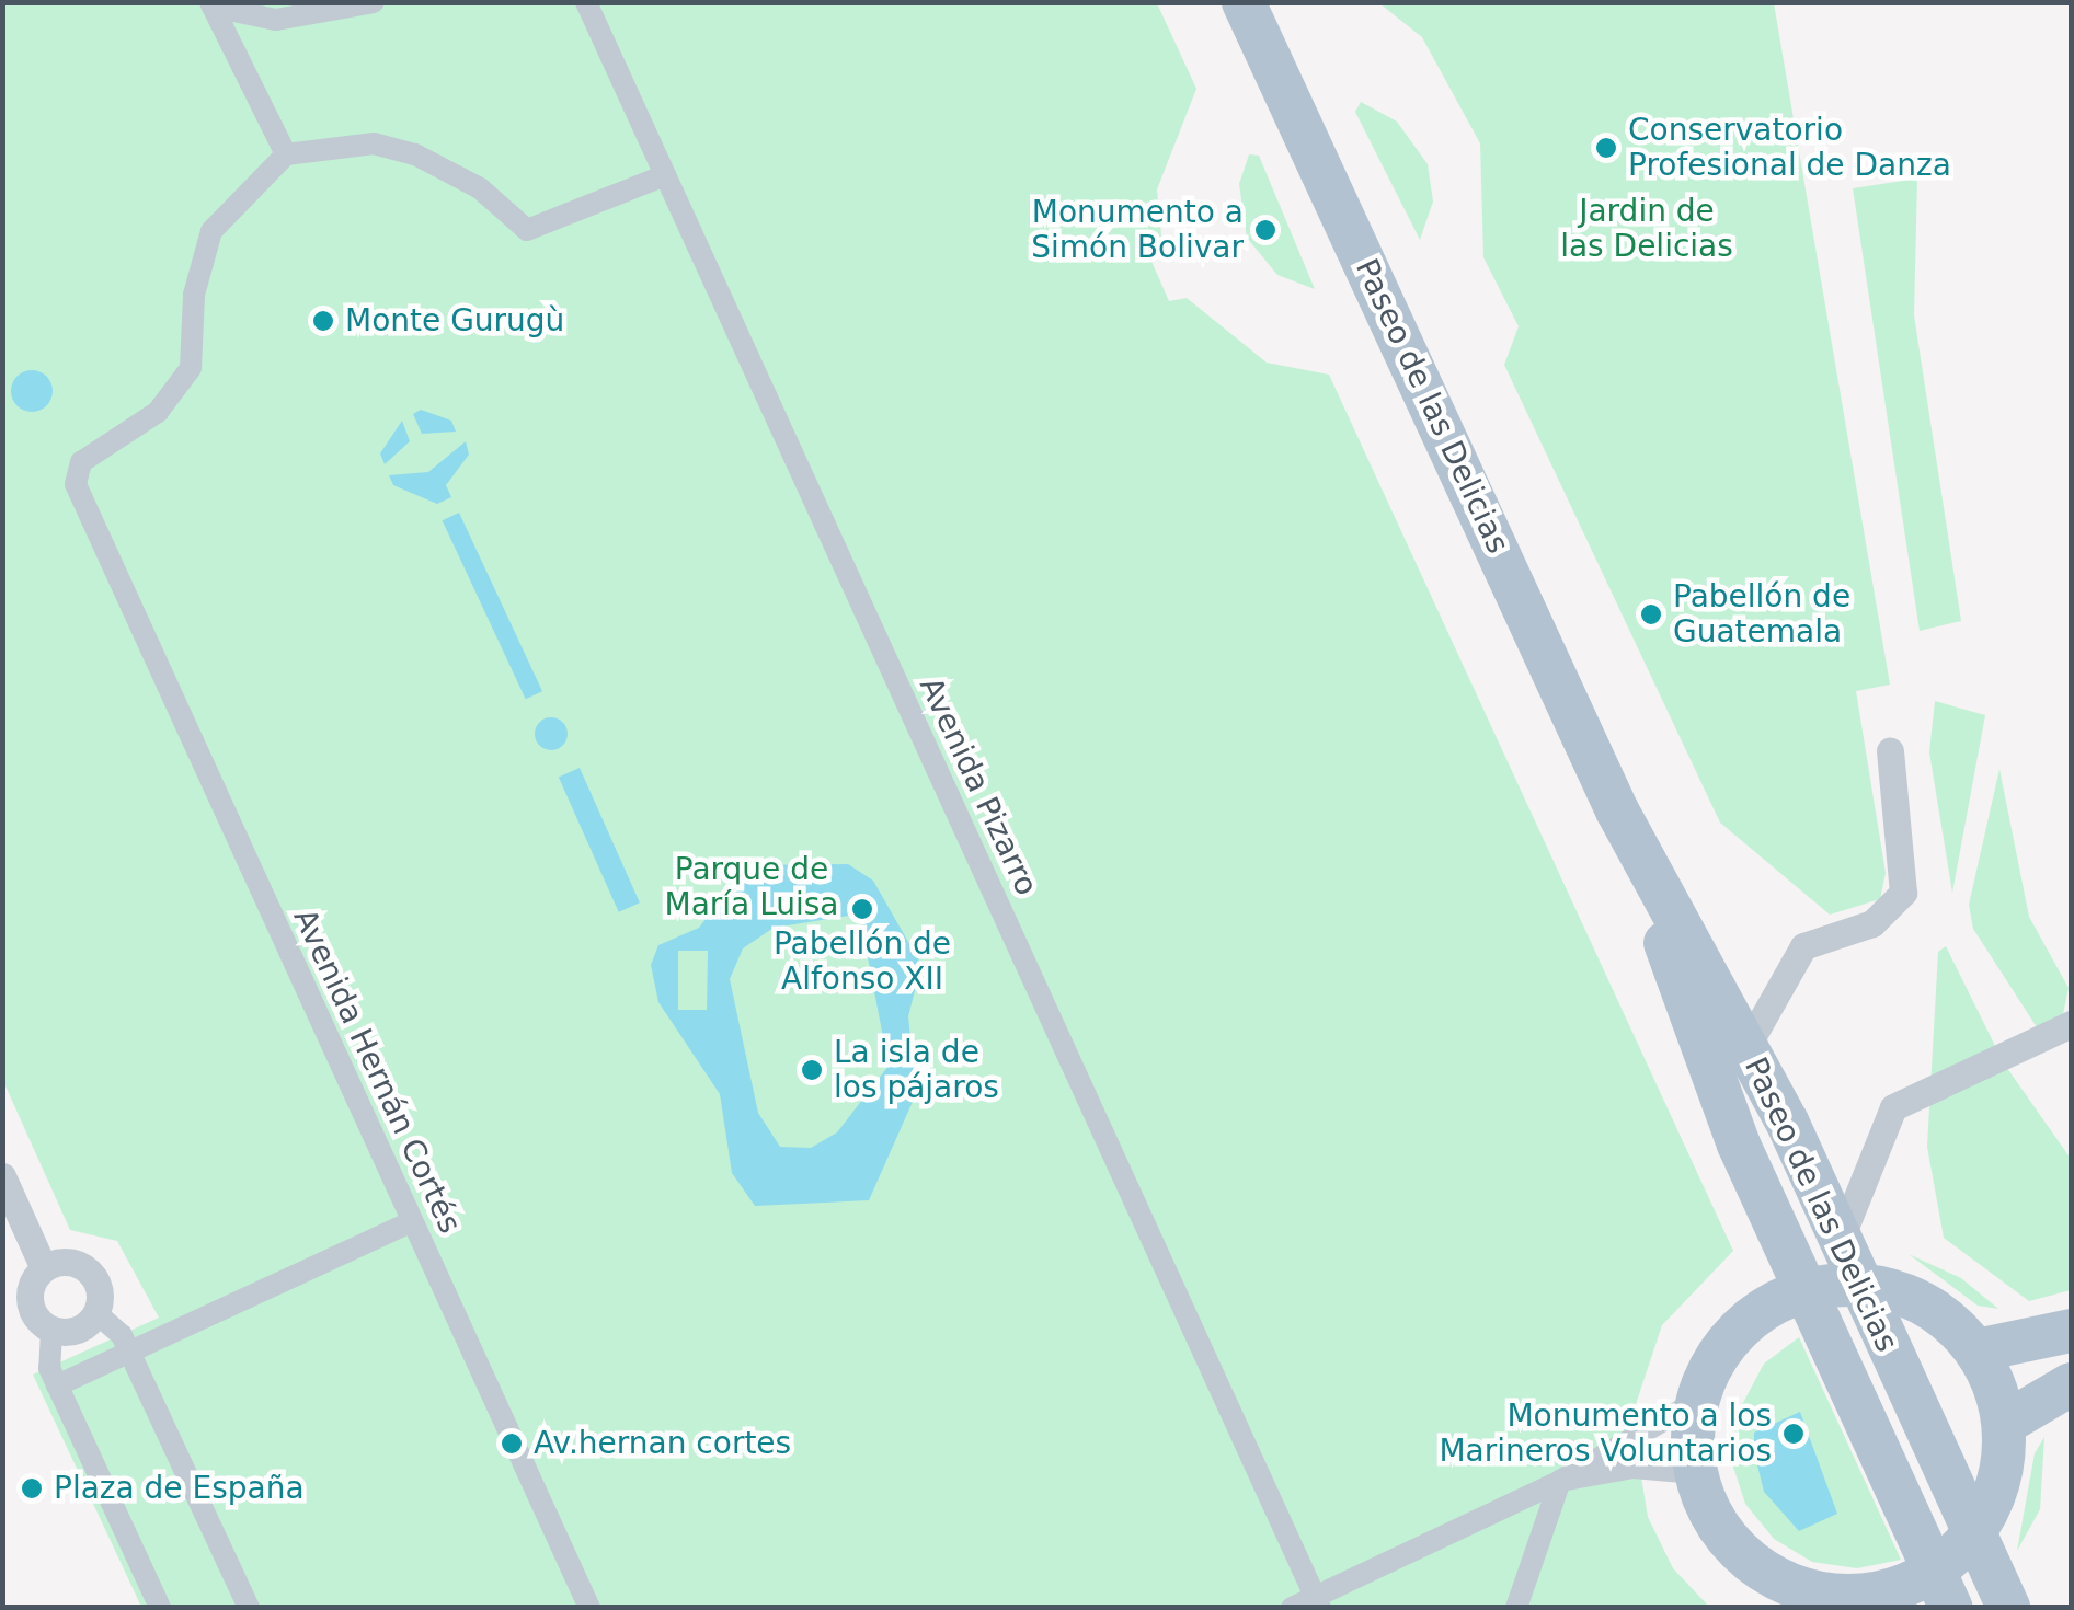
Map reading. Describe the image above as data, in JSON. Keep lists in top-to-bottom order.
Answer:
{
  "streets": {
    "main road": ["Paseo de las Delicias"],
    "street": ["Avenida Pizarro", "Avenida Hernán Cortés"]
  },
  "parks": ["Jardin de las Delicias", "Parque de María Luisa"],
  "places": [
    "Conservatorio Profesional de Danza",
    "Monumento a Simón Bolivar",
    "Monte Gurugù",
    "Pabellón de Guatemala",
    "Pabellón de Alfonso XII",
    "La isla de los pájaros",
    "Monumento a los Marineros Voluntarios",
    "Av.hernan cortes",
    "Plaza de España"
  ]
}
